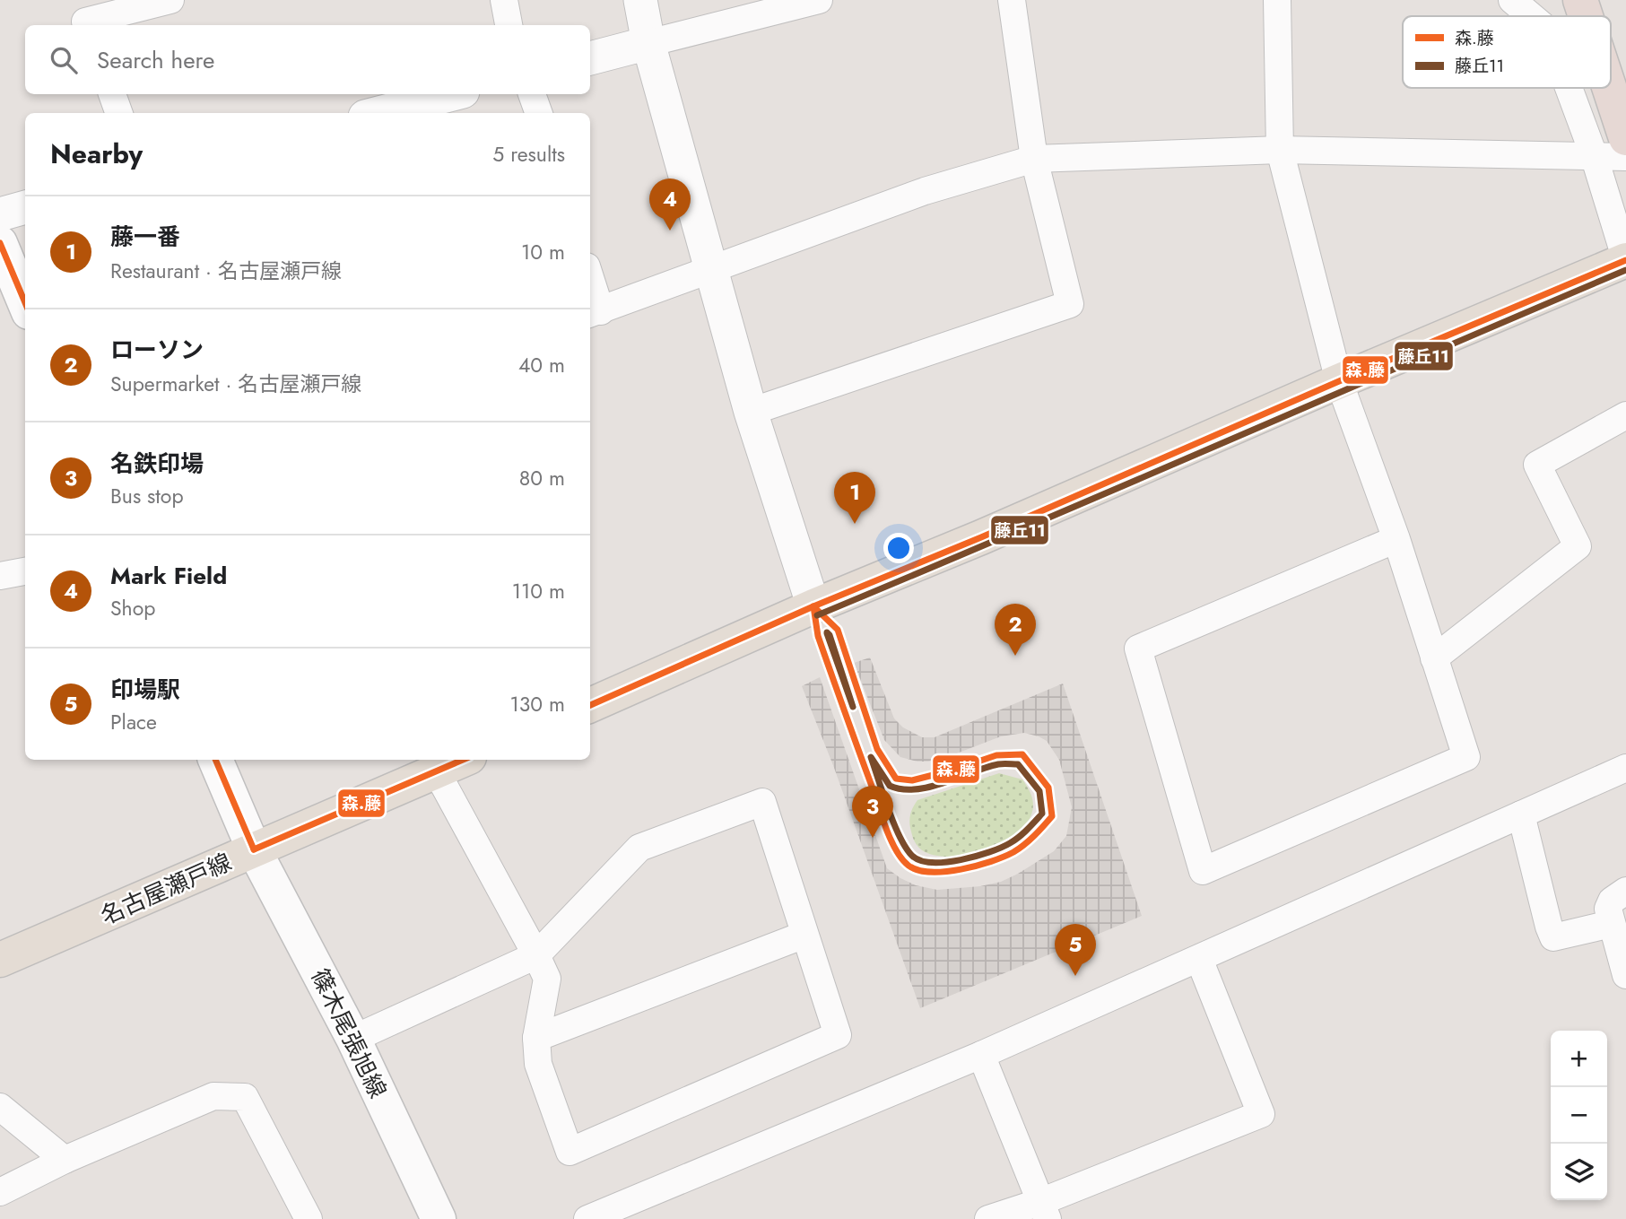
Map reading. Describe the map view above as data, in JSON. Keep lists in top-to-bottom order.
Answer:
{
  "streets": {
    "main road": ["名古屋瀬戸線", "篠木尾張旭線"]
  },
  "crossings": [
    ["名古屋瀬戸線", "篠木尾張旭線"]
  ],
  "lines": ["transit line 森.藤", "transit line 藤丘11"],
  "legend": ["森.藤", "藤丘11"],
  "page": {
    "search": "Search here",
    "heading": ["Nearby", "5 results"],
    "pins": [
      "4",
      "1",
      "2",
      "3",
      "5"
    ],
    "list": [
      {
        "mark": "1",
        "name": "藤一番",
        "note": "Restaurant · 名古屋瀬戸線",
        "value": "10 m"
      },
      {
        "mark": "2",
        "name": "ローソン",
        "note": "Supermarket · 名古屋瀬戸線",
        "value": "40 m"
      },
      {
        "mark": "3",
        "name": "名鉄印場",
        "note": "Bus stop",
        "value": "80 m"
      },
      {
        "mark": "4",
        "name": "Mark Field",
        "note": "Shop",
        "value": "110 m"
      },
      {
        "mark": "5",
        "name": "印場駅",
        "note": "Place",
        "value": "130 m"
      }
    ],
    "map_buttons": ["+", "−"]
  }
}
